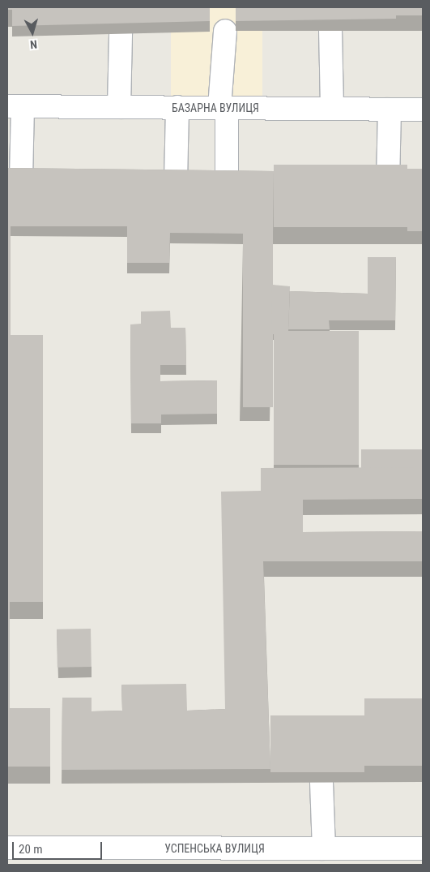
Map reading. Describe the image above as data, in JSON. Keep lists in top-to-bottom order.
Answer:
{
  "streets": {
    "street": ["БАЗАРНА ВУЛИЦЯ", "УСПЕНСЬКА ВУЛИЦЯ"]
  },
  "scale_bar": "20 m",
  "north": "bottom"
}
